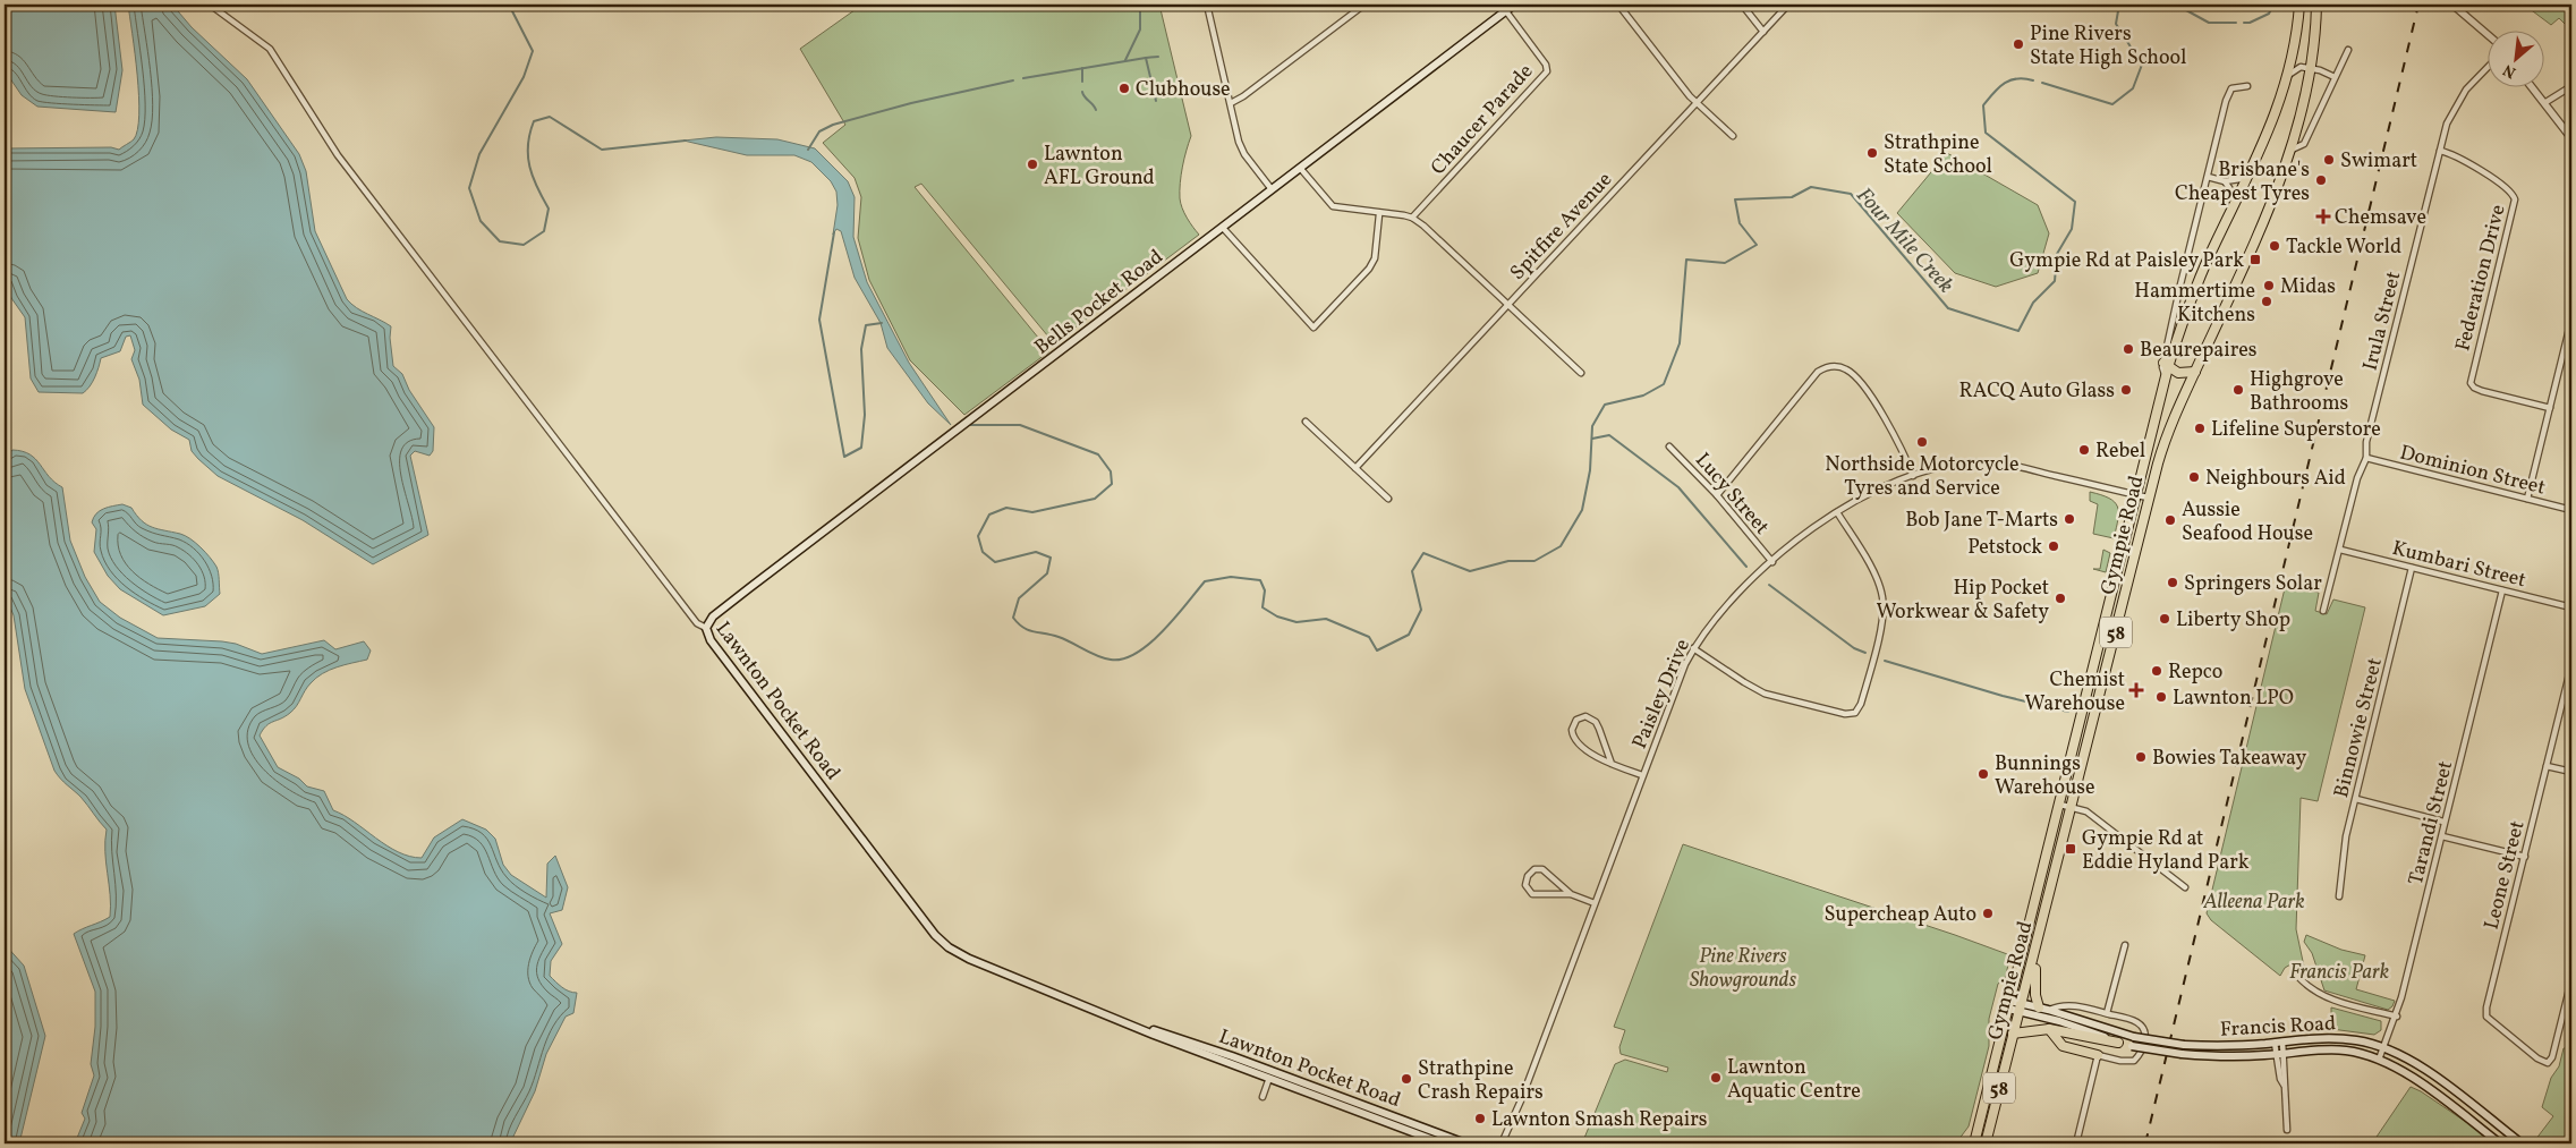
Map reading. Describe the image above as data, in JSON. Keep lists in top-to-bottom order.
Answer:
{
  "streets": {
    "highway": ["Gympie Road", "58"],
    "main road": ["Bells Pocket Road", "Lawnton Pocket Road", "Francis Road"],
    "street": [
      "Chaucer Parade",
      "Spitfire Avenue",
      "Federation Drive",
      "Irula Street",
      "Dominion Street",
      "Lucy Street",
      "Kumbari Street",
      "Paisley Drive",
      "Binnowie Street",
      "Tarandi Street",
      "Leone Street"
    ]
  },
  "crossings": [
    ["Chaucer Parade", "Bells Pocket Road"],
    ["Federation Drive", "Irula Street"],
    ["Bells Pocket Road", "Lawnton Pocket Road"],
    ["Irula Street", "Dominion Street"],
    ["Irula Street", "Kumbari Street"],
    ["Lucy Street", "Paisley Drive"],
    ["Gympie Road", "Paisley Drive"],
    ["Gympie Road", "Francis Road"],
    ["Kumbari Street", "Binnowie Street"],
    ["Kumbari Street", "Tarandi Street"],
    ["Tarandi Street", "Francis Road"]
  ],
  "water": ["Four Mile Creek"],
  "parks": ["Alleena Park", "Pine Rivers Showgrounds", "Francis Park"],
  "places": {
    "other": [
      "Pine Rivers State High School",
      "Clubhouse",
      "Strathpine State School",
      "Swimart",
      "Lawnton AFL Ground",
      "Brisbane's Cheapest Tyres",
      "Tackle World",
      "Midas",
      "Hammertime Kitchens",
      "Beaurepaires",
      "RACQ Auto Glass",
      "Highgrove Bathrooms",
      "Lifeline Superstore",
      "Northside Motorcycle Tyres and Service",
      "Rebel",
      "Neighbours Aid",
      "Bob Jane T-Marts",
      "Aussie Seafood House",
      "Petstock",
      "Springers Solar",
      "Hip Pocket Workwear & Safety",
      "Liberty Shop",
      "Repco",
      "Lawnton LPO",
      "Bowies Takeaway",
      "Bunnings Warehouse",
      "Supercheap Auto",
      "Lawnton Aquatic Centre",
      "Strathpine Crash Repairs",
      "Lawnton Smash Repairs"
    ],
    "health": ["Chemsave", "Chemist Warehouse"],
    "transit": ["Gympie Rd at Paisley Park", "Gympie Rd at Eddie Hyland Park"]
  },
  "north": "bottom left"
}
